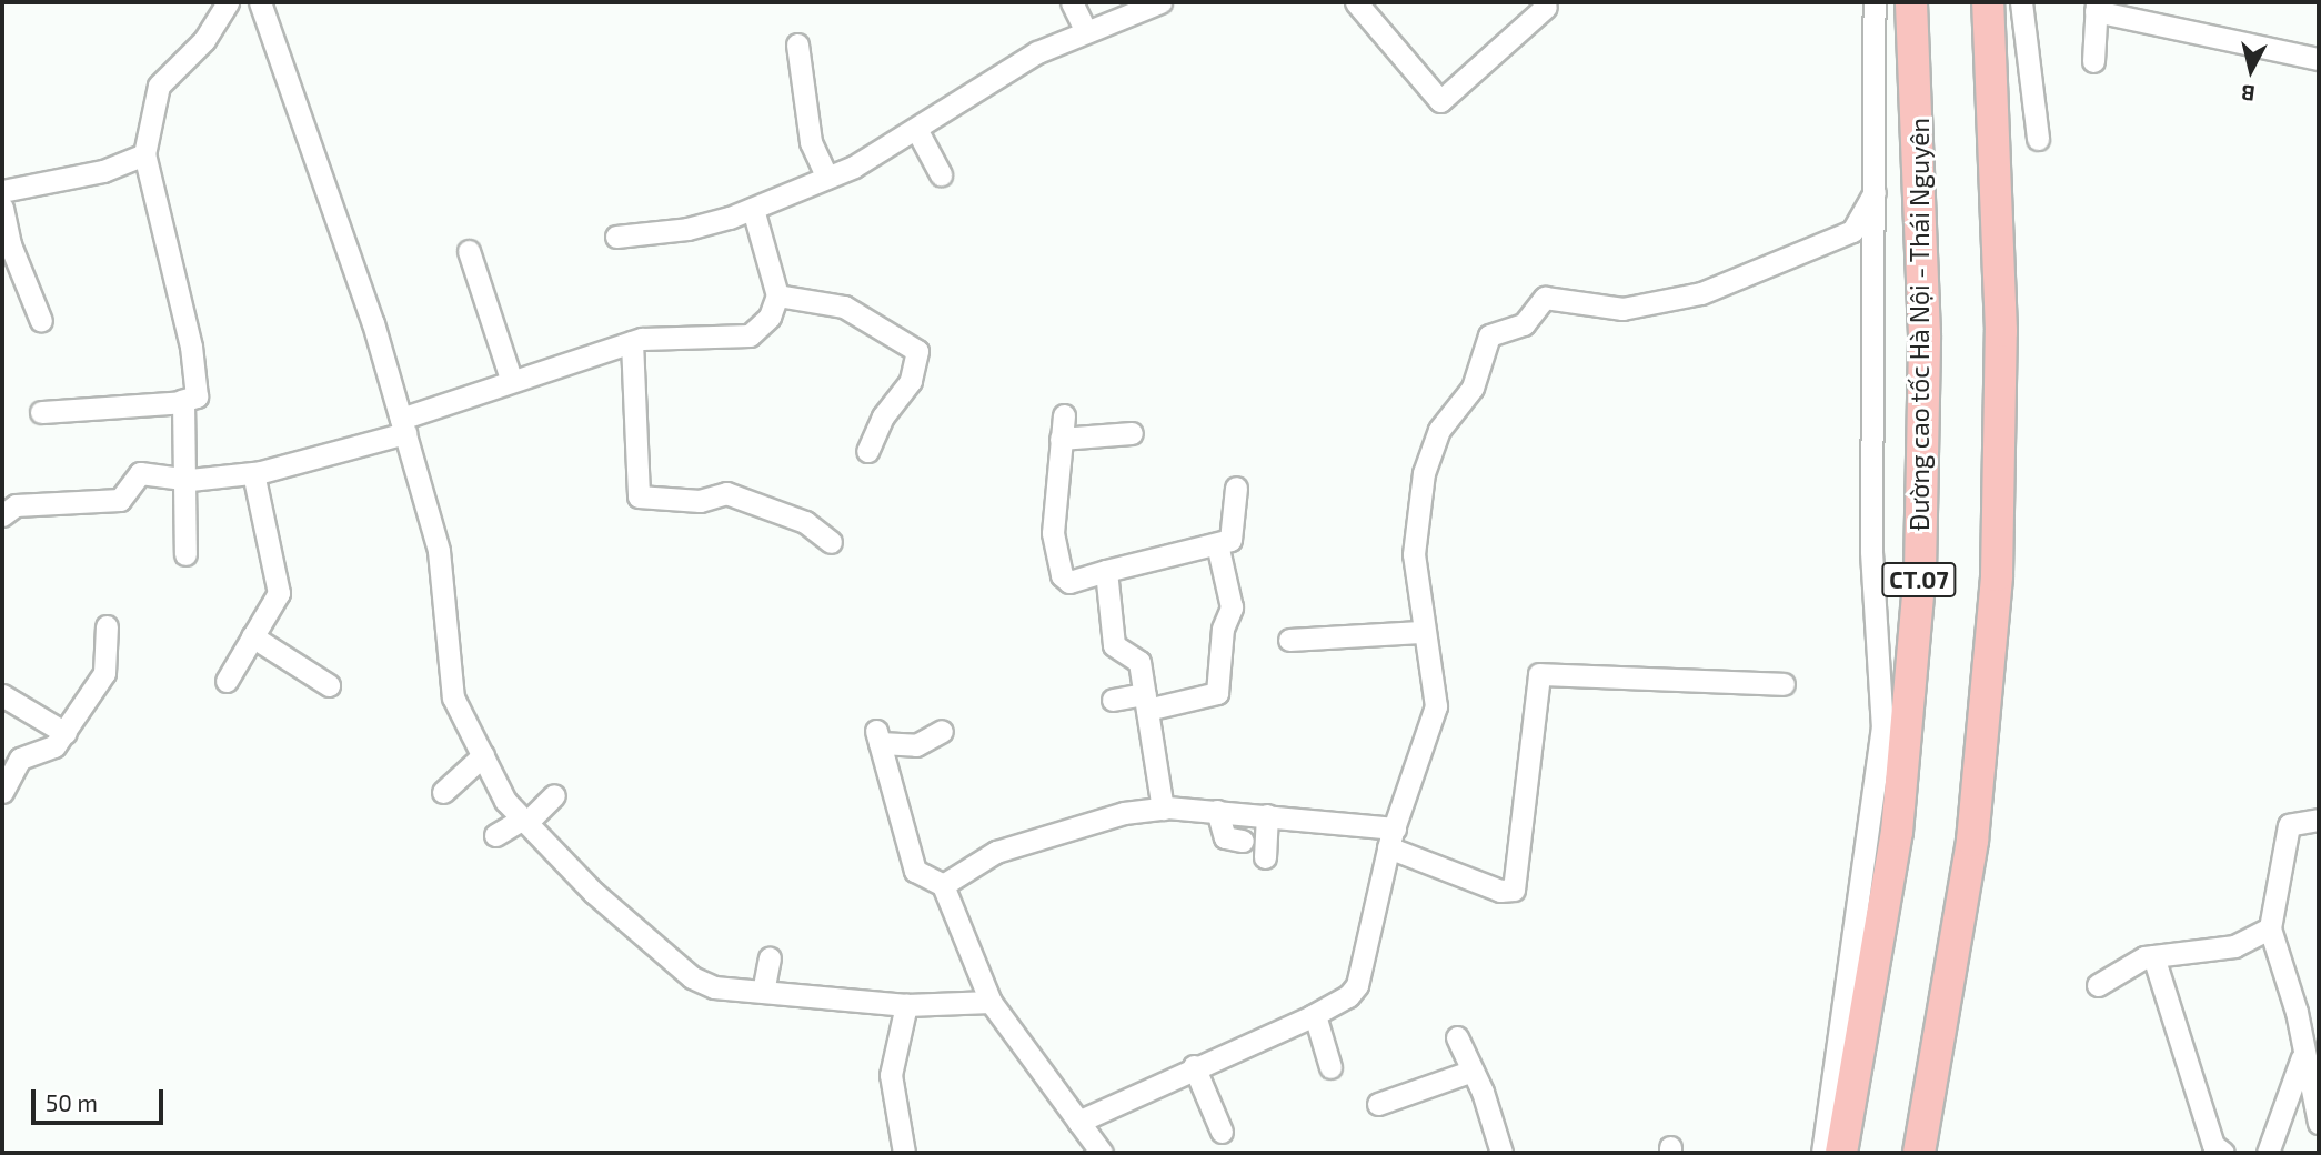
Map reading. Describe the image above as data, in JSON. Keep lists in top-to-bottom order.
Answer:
{
  "streets": {
    "highway": ["Đường cao tốc Hà Nội - Thái Nguyên", "CT.07"]
  },
  "scale_bar": "50 m",
  "north": "bottom"
}
